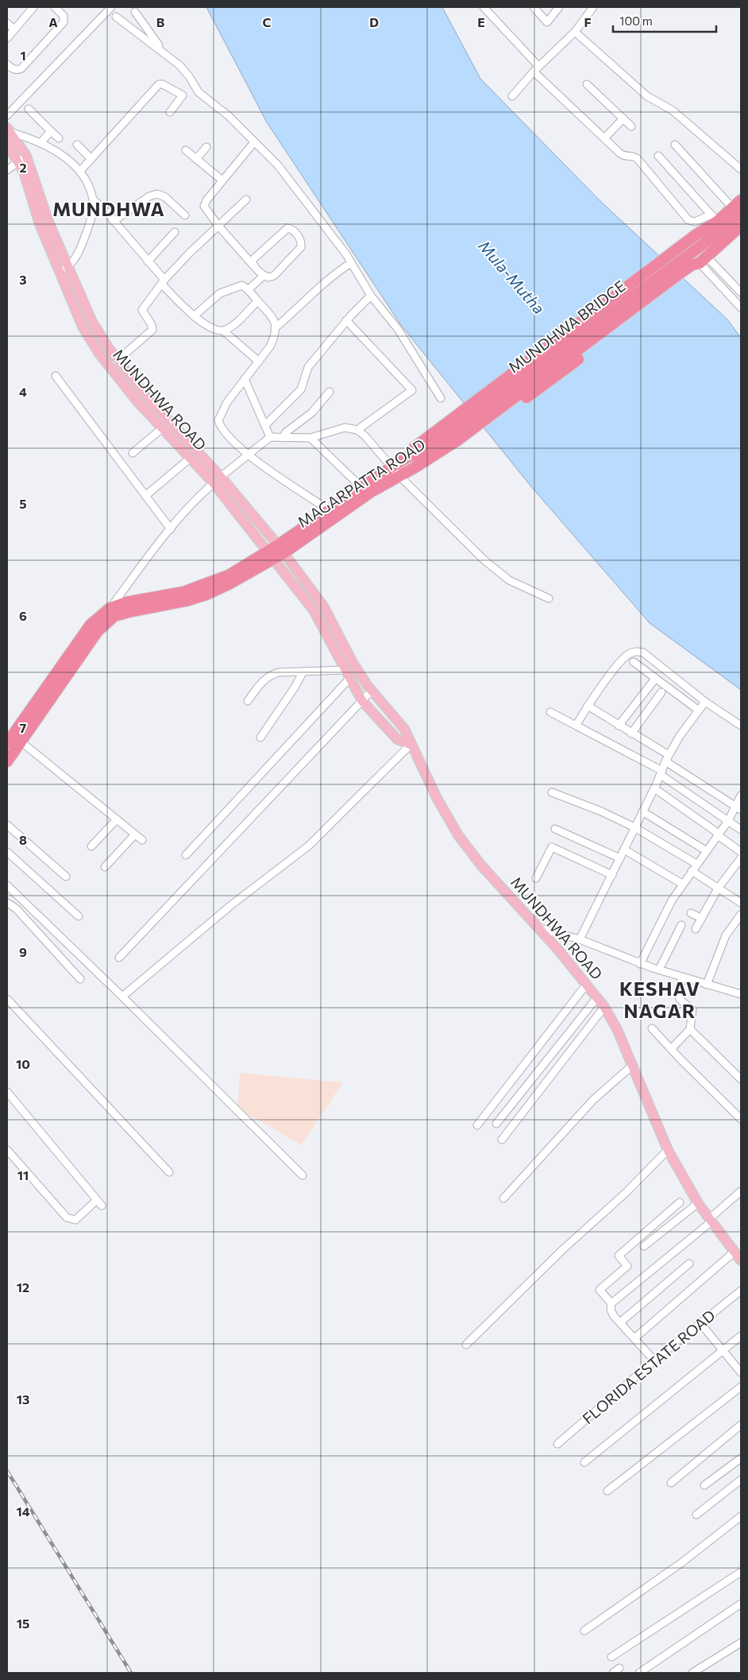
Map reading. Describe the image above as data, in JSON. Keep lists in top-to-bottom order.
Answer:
{
  "streets": {
    "highway": ["MUNDHWA BRIDGE", "MAGARPATTA ROAD"],
    "main road": ["MUNDHWA ROAD"],
    "street": ["FLORIDA ESTATE ROAD"]
  },
  "crossings": [
    ["MUNDHWA BRIDGE", "MAGARPATTA ROAD"],
    ["MUNDHWA ROAD", "MAGARPATTA ROAD"]
  ],
  "districts": ["MUNDHWA", "KESHAV NAGAR"],
  "water": ["Mula-Mutha"],
  "scale_bar": "100 m",
  "grid": {
    "columns": [
      "A",
      "B",
      "C",
      "D",
      "E",
      "F"
    ],
    "rows": [
      "1",
      "2",
      "3",
      "4",
      "5",
      "6",
      "7",
      "8",
      "9",
      "10",
      "11",
      "12",
      "13",
      "14",
      "15"
    ]
  }
}
